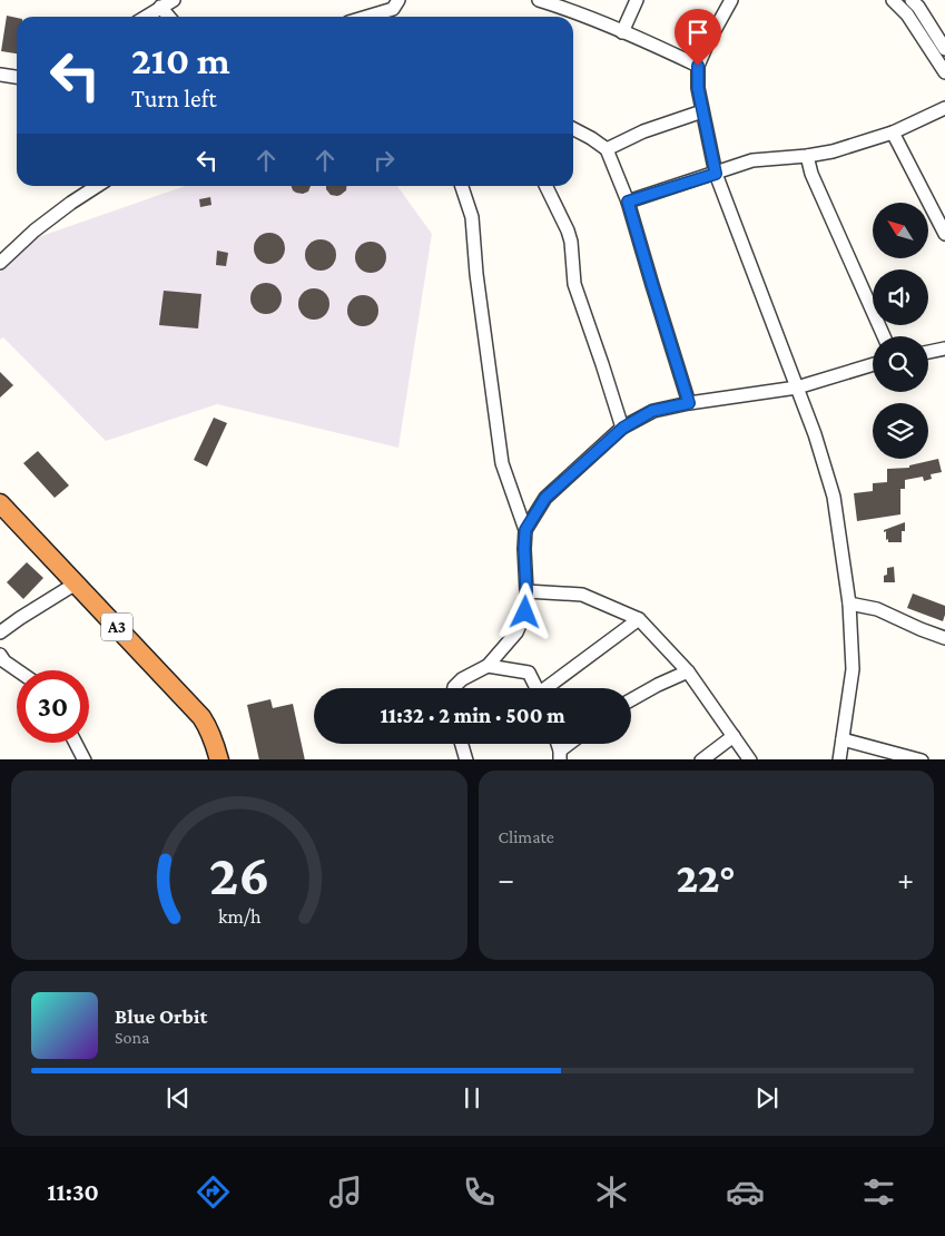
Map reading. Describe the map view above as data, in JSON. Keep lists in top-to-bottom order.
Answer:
{
  "streets": {
    "highway": ["A3"]
  },
  "north": "top left",
  "page": {
    "turn": ["210 m", "Turn left"],
    "limit": "30",
    "trip": "11:32 · 2 min · 500 m",
    "tile": "Climate",
    "heat": ["−", "22°", "+"],
    "song": ["Blue Orbit", "Sona"],
    "tabs": "11:30",
    "gauge": ["26", "km/h"]
  }
}
